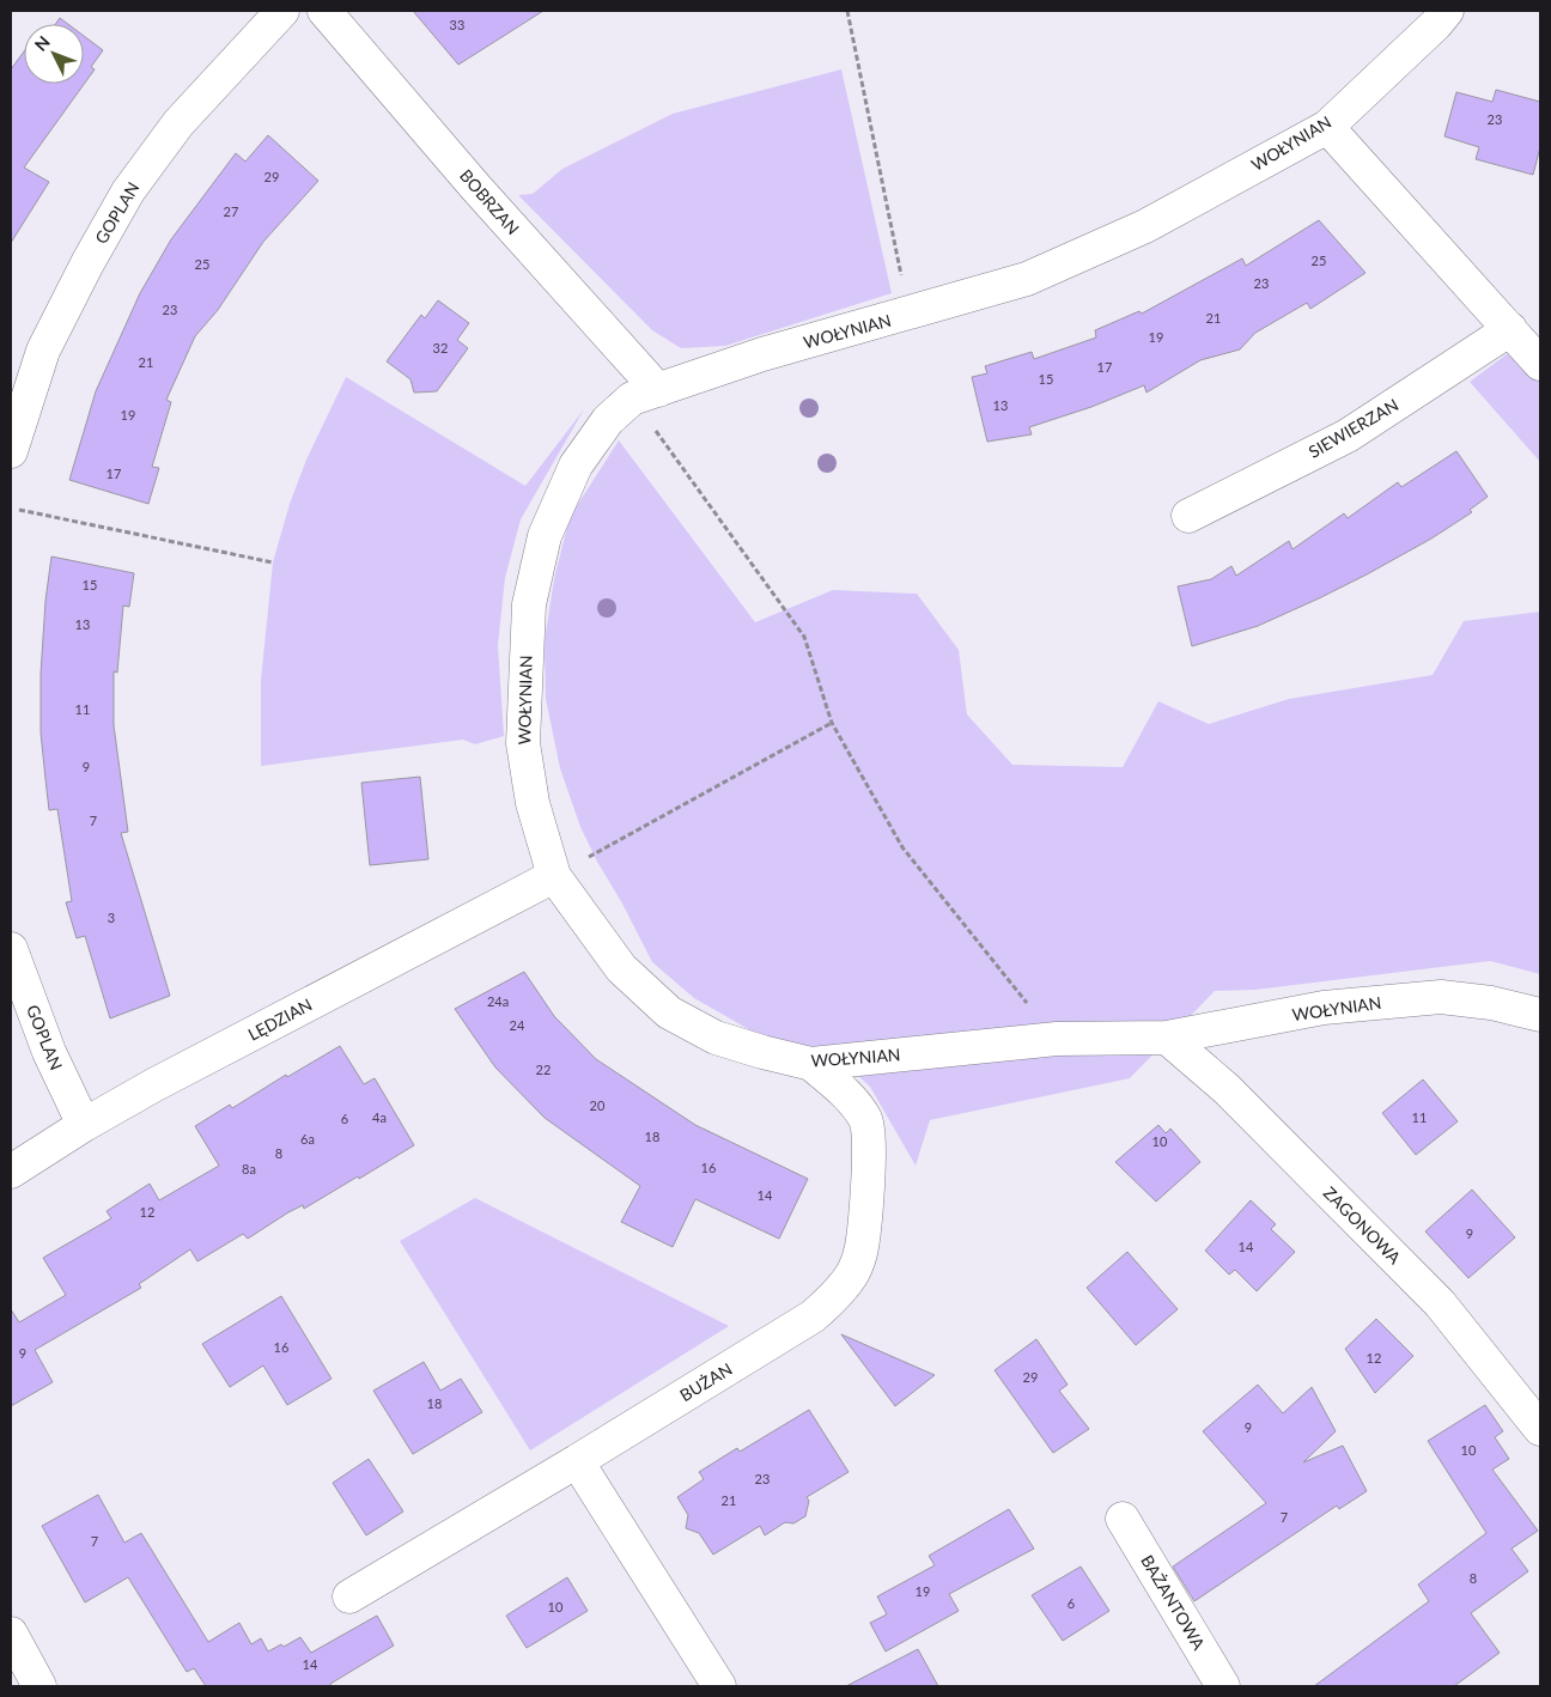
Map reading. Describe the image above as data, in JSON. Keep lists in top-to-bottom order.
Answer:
{
  "streets": {
    "street": [
      "WOŁYNIAN",
      "BOBRZAN",
      "GOPLAN",
      "SIEWIERZAN",
      "LĘDZIAN",
      "ZAGONOWA",
      "BUŻAN",
      "BAŻANTOWA"
    ]
  },
  "crossings": [
    ["WOŁYNIAN", "BOBRZAN"],
    ["WOŁYNIAN", "LĘDZIAN"],
    ["WOŁYNIAN", "ZAGONOWA"],
    ["WOŁYNIAN", "BUŻAN"],
    ["GOPLAN", "LĘDZIAN"]
  ],
  "house_numbers": [
    "33",
    "23",
    "29",
    "27",
    "25",
    "25",
    "23",
    "23",
    "21",
    "19",
    "32",
    "21",
    "17",
    "15",
    "13",
    "19",
    "17",
    "15",
    "13",
    "11",
    "9",
    "7",
    "3",
    "24a",
    "24",
    "22",
    "20",
    "4a",
    "11",
    "6",
    "18",
    "6a",
    "10",
    "8",
    "16",
    "8a",
    "14",
    "12",
    "9",
    "14",
    "16",
    "9",
    "12",
    "29",
    "18",
    "9",
    "10",
    "23",
    "21",
    "7",
    "7",
    "8",
    "19",
    "6",
    "10",
    "14"
  ],
  "north": "top left"
}
